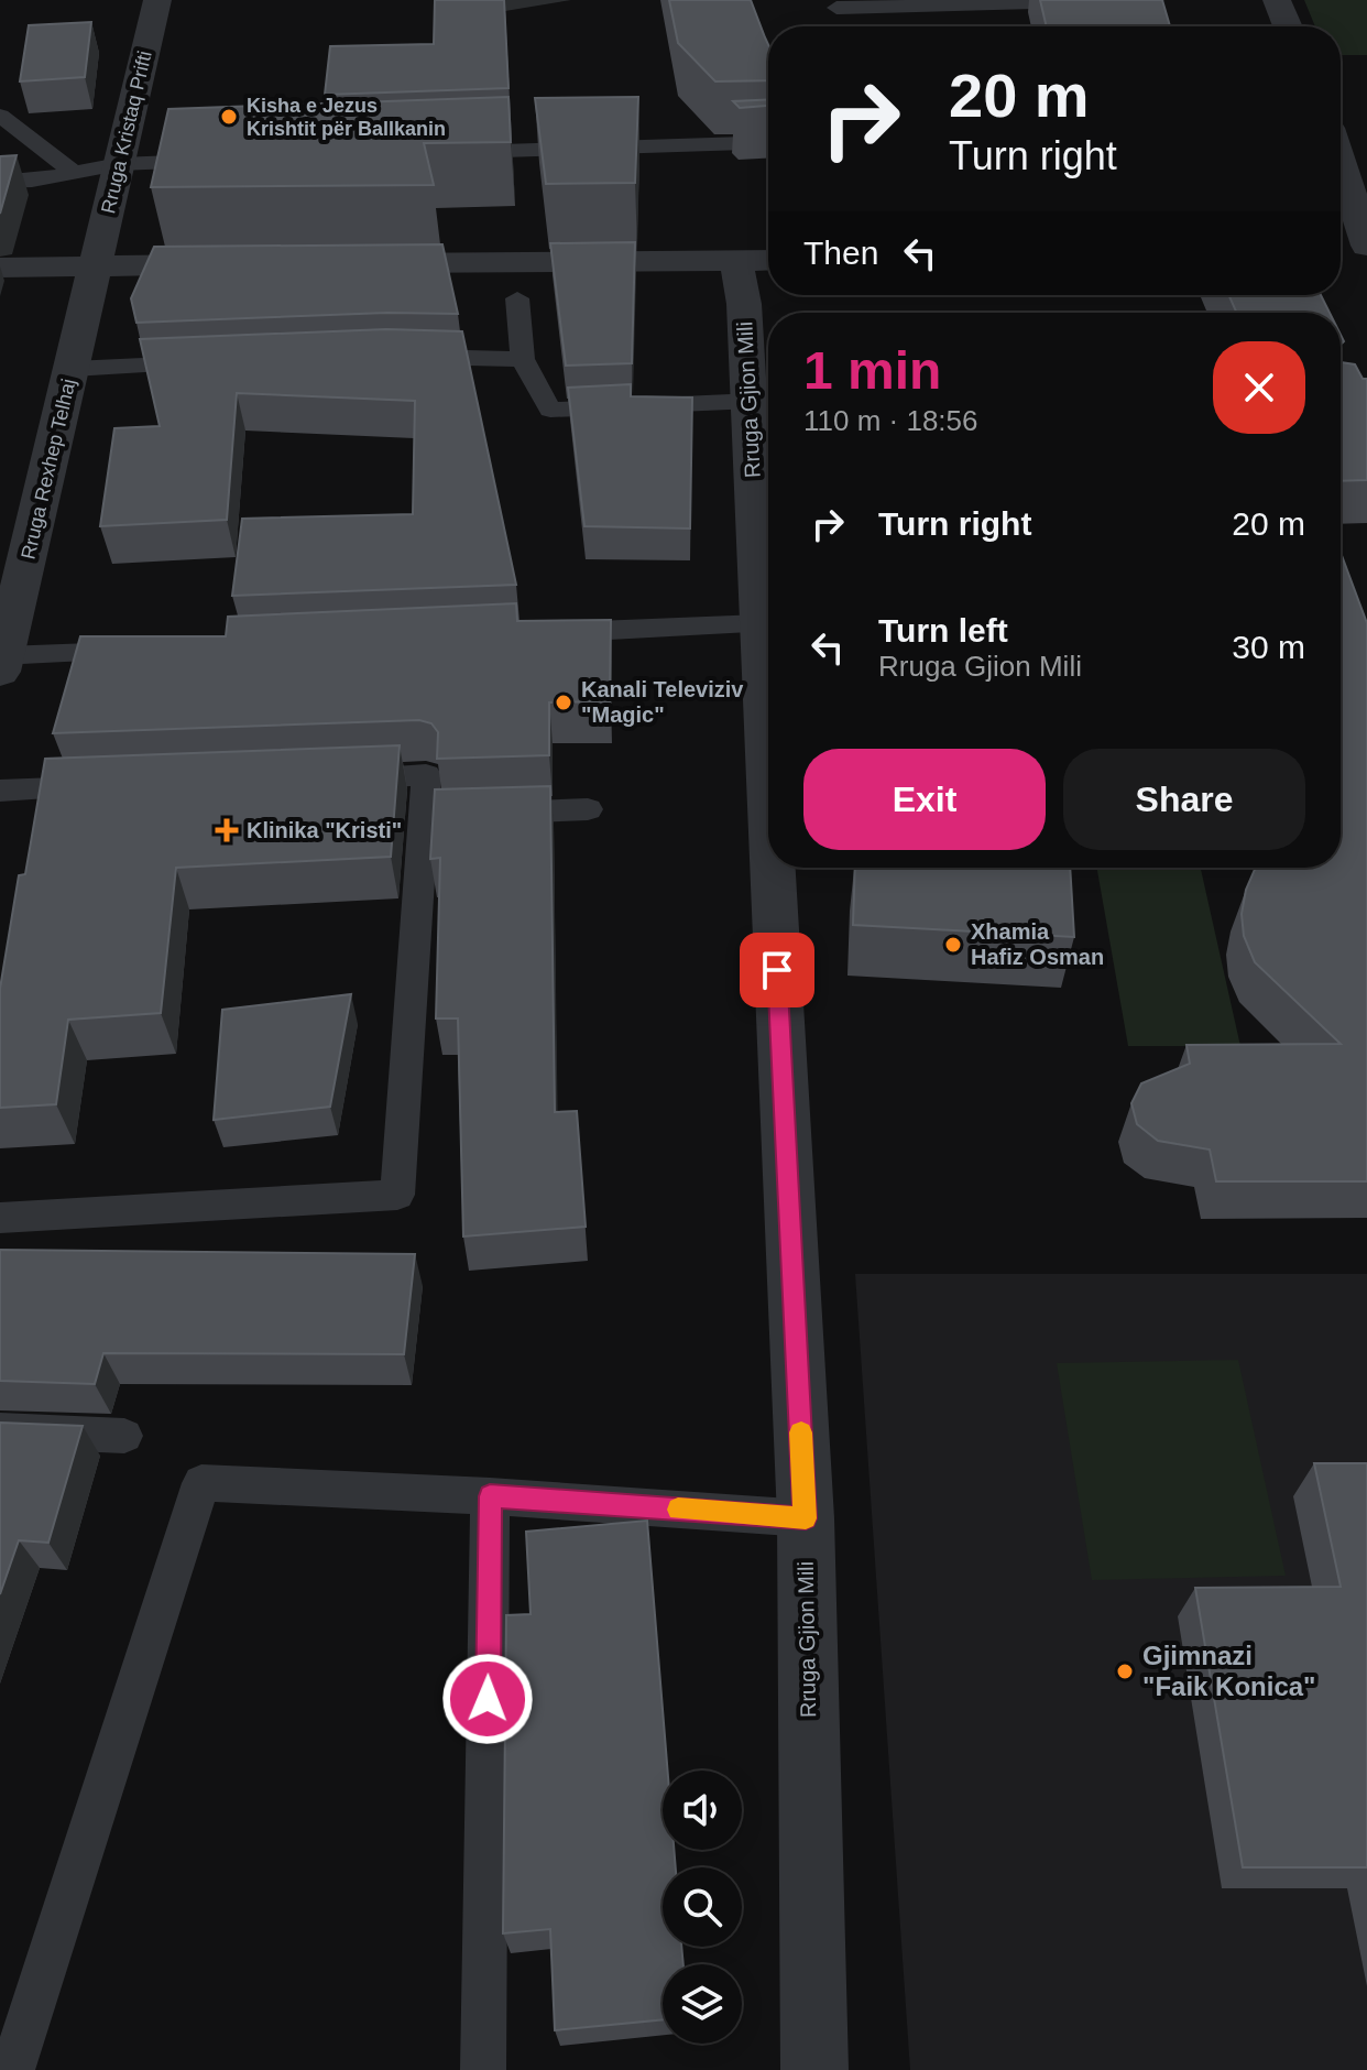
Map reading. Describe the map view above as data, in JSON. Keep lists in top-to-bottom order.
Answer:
{
  "streets": {
    "street": ["Rruga Kristaq Prifti", "Rruga Gjion Mili", "Rruga Rexhep Telhaj"]
  },
  "crossings": [
    ["Rruga Kristaq Prifti", "Rruga Rexhep Telhaj"]
  ],
  "places": {
    "other": [
      "Kisha e Jezus Krishtit për Ballkanin",
      "Kanali Televiziv \"Magic\"",
      "Xhamia Hafiz Osman",
      "Gjimnazi \"Faik Konica\""
    ],
    "health": ["Klinika \"Kristi\""]
  },
  "page": {
    "turn": ["20 m", "Turn right"],
    "then": "Then",
    "heading": ["1 min", "110 m · 18:56"],
    "list": [
      {
        "name": "Turn right",
        "value": "20 m"
      },
      {
        "name": "Turn left",
        "note": "Rruga Gjion Mili",
        "value": "30 m"
      }
    ],
    "buttons": ["Exit", "Share"]
  }
}
